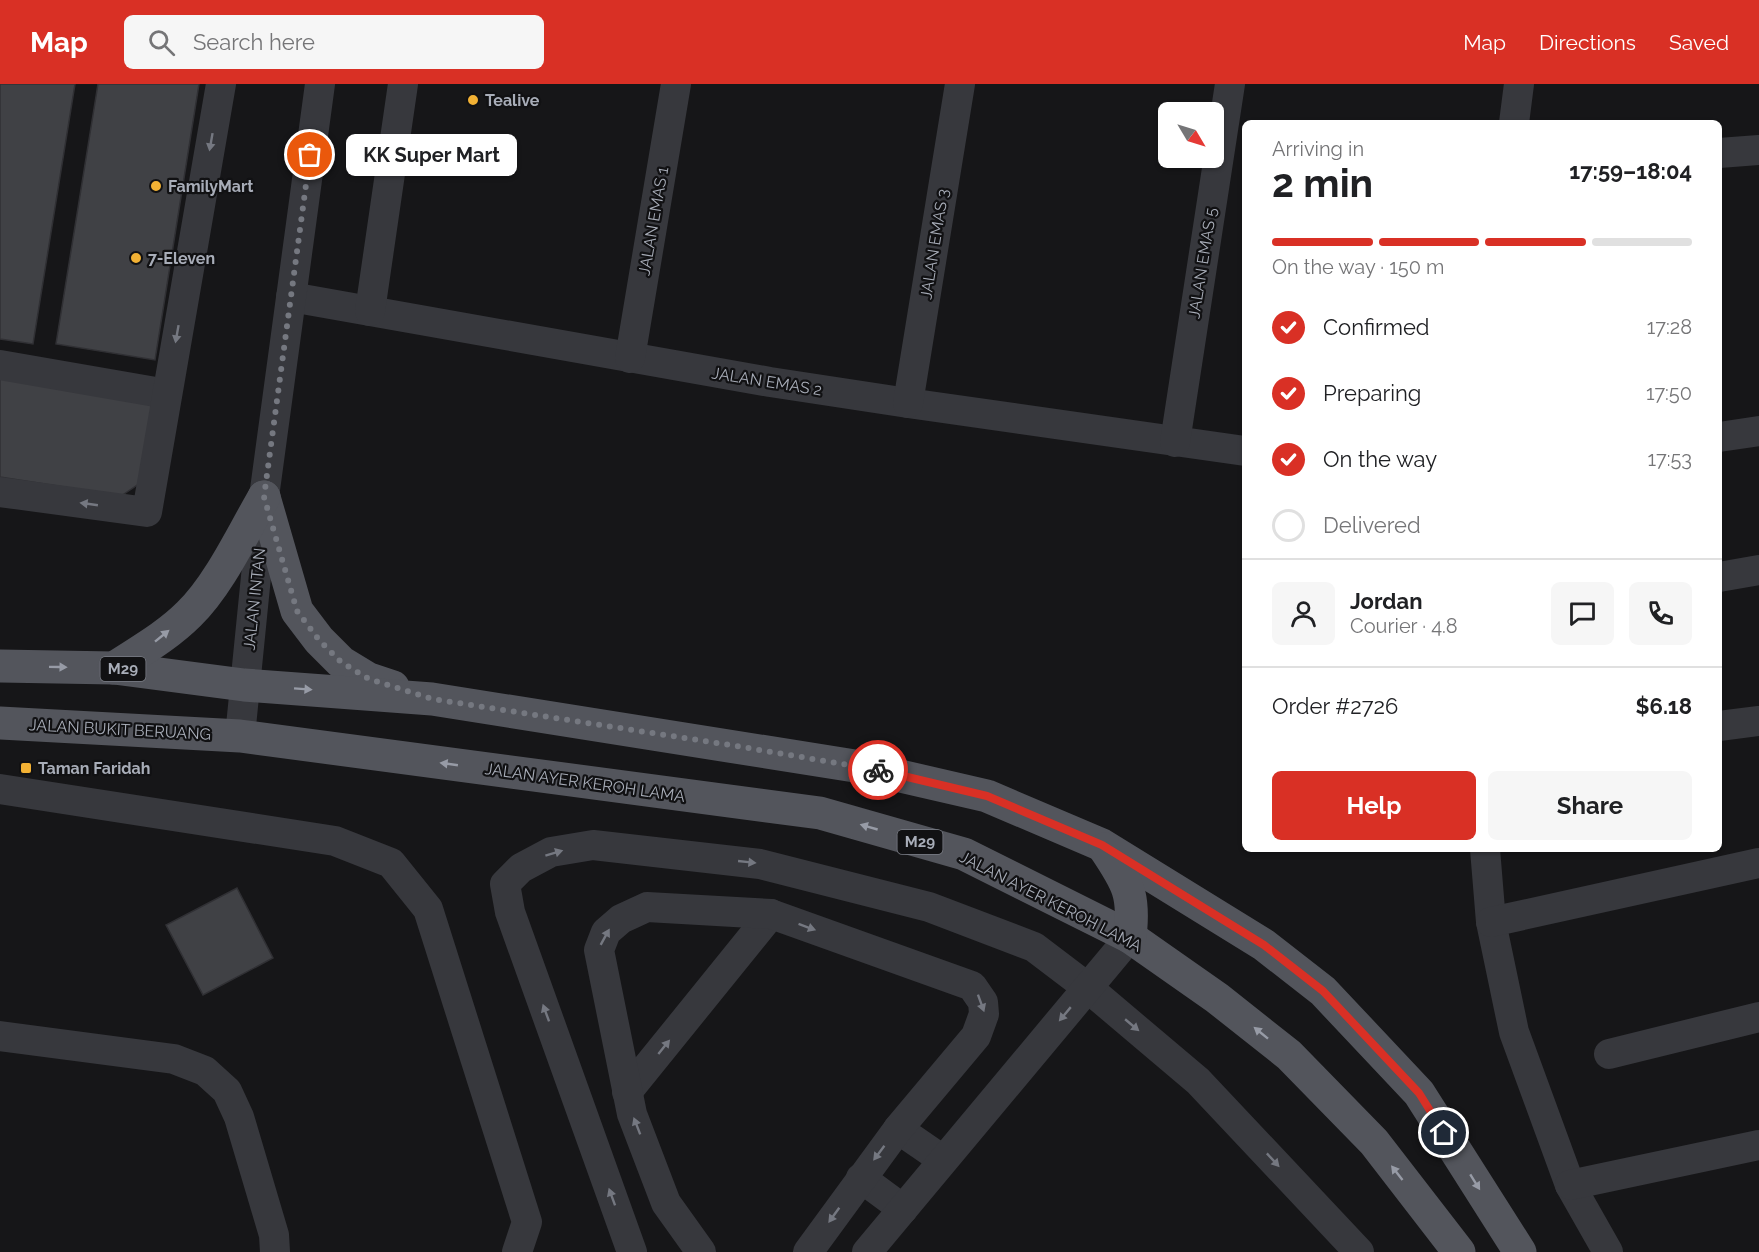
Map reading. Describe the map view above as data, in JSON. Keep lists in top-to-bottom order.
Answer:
{
  "streets": {
    "main road": ["M29", "JALAN BUKIT BERUANG", "JALAN AYER KEROH LAMA"],
    "street": [
      "JALAN EMAS 1",
      "JALAN EMAS 3",
      "JALAN EMAS 5",
      "JALAN EMAS 2",
      "JALAN INTAN"
    ]
  },
  "crossings": [
    ["JALAN EMAS 1", "JALAN EMAS 2"],
    ["JALAN EMAS 3", "JALAN EMAS 2"],
    ["JALAN EMAS 5", "JALAN EMAS 2"],
    ["JALAN EMAS 2", "JALAN INTAN"],
    ["JALAN INTAN", "M29"],
    ["JALAN INTAN", "JALAN BUKIT BERUANG"],
    ["JALAN INTAN", "JALAN AYER KEROH LAMA"],
    ["JALAN BUKIT BERUANG", "JALAN AYER KEROH LAMA"]
  ],
  "places": {
    "other": [
      "Tealive",
      "KK Super Mart",
      "FamilyMart",
      "7-Eleven"
    ],
    "transit": ["Taman Faridah"]
  },
  "north": "bottom right",
  "page": {
    "header": "Map",
    "search": "Search here",
    "nav": ["Map", "Directions", "Saved"],
    "heading": ["2 min", "Arriving in", "17:59–18:04"],
    "panel": [
      "Jordan",
      "Courier · 4.8",
      "Order #2726",
      "$6.18"
    ],
    "bubble": "KK Super Mart",
    "bar": "On the way · 150 m",
    "list": [
      ["Confirmed", "17:28"],
      ["Preparing", "17:50"],
      ["On the way", "17:53"],
      "Delivered"
    ],
    "buttons": ["Help", "Share"]
  }
}
